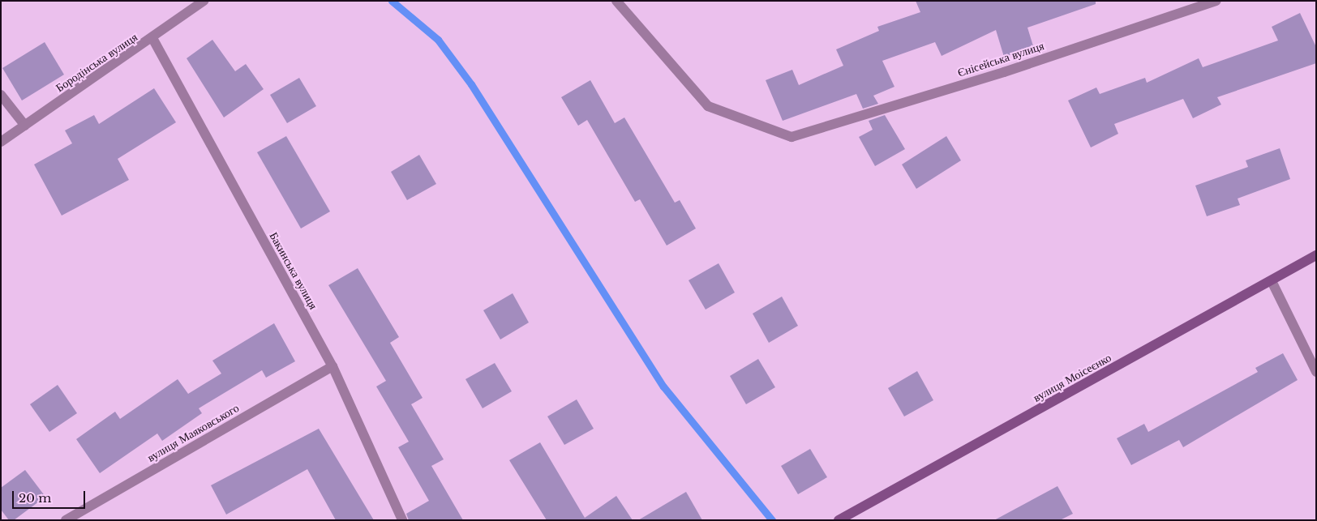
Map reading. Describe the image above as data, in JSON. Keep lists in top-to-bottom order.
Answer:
{
  "streets": {
    "street": [
      "Єнісейська вулиця",
      "Бородінська вулиця",
      "Бакинська вулиця",
      "вулиця Моісеєнко",
      "вулиця Маяковського"
    ]
  },
  "crossings": [
    ["Бородінська вулиця", "Бакинська вулиця"],
    ["Бакинська вулиця", "вулиця Маяковського"]
  ],
  "scale_bar": "20 m"
}
